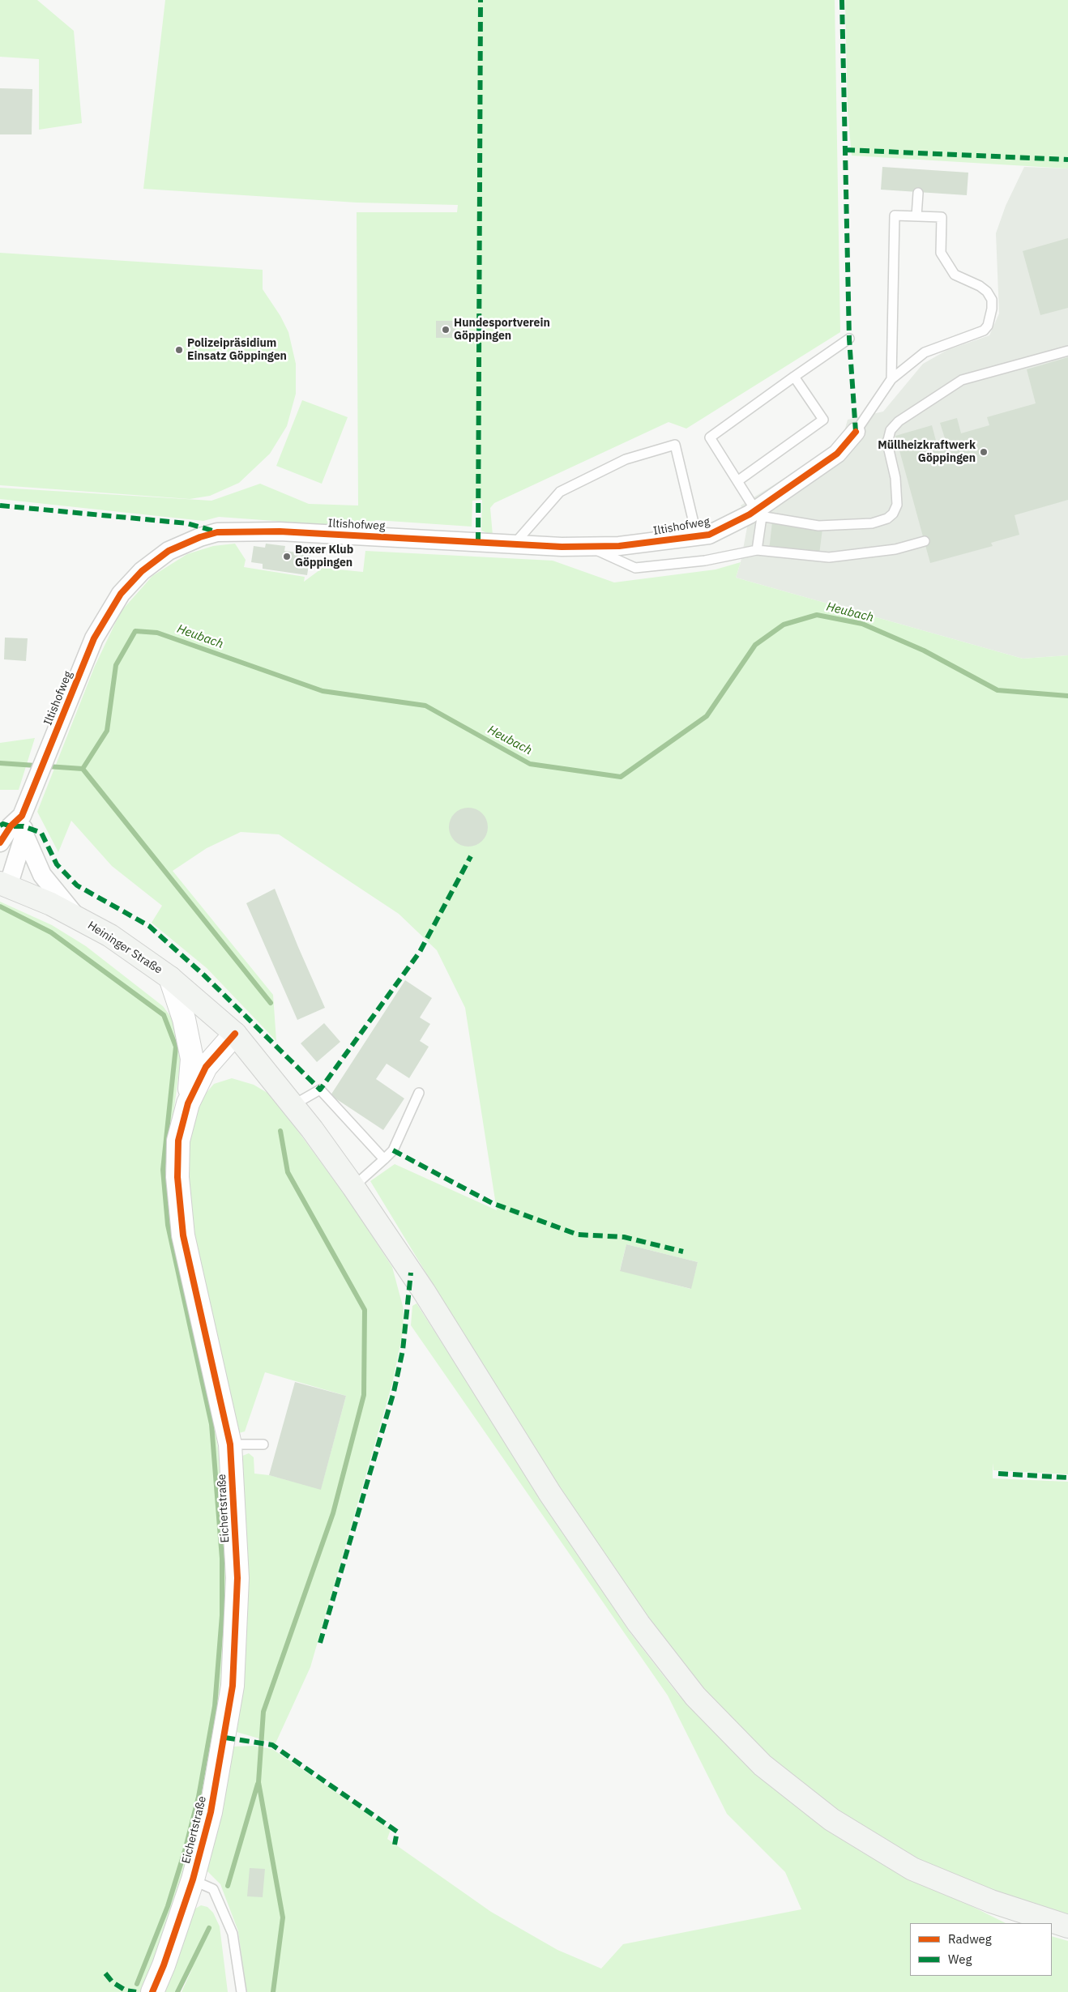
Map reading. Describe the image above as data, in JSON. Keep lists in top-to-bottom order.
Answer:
{
  "streets": {
    "main road": ["Heininger Straße"],
    "street": ["Iltishofweg", "Eichertstraße"]
  },
  "crossings": [
    ["Iltishofweg", "Heininger Straße"],
    ["Heininger Straße", "Eichertstraße"]
  ],
  "water": ["Heubach"],
  "places": [
    "Hundesportverein Göppingen",
    "Polizeipräsidium Einsatz Göppingen",
    "Müllheizkraftwerk Göppingen",
    "Boxer Klub Göppingen"
  ],
  "legend": ["Radweg", "Weg"]
}
